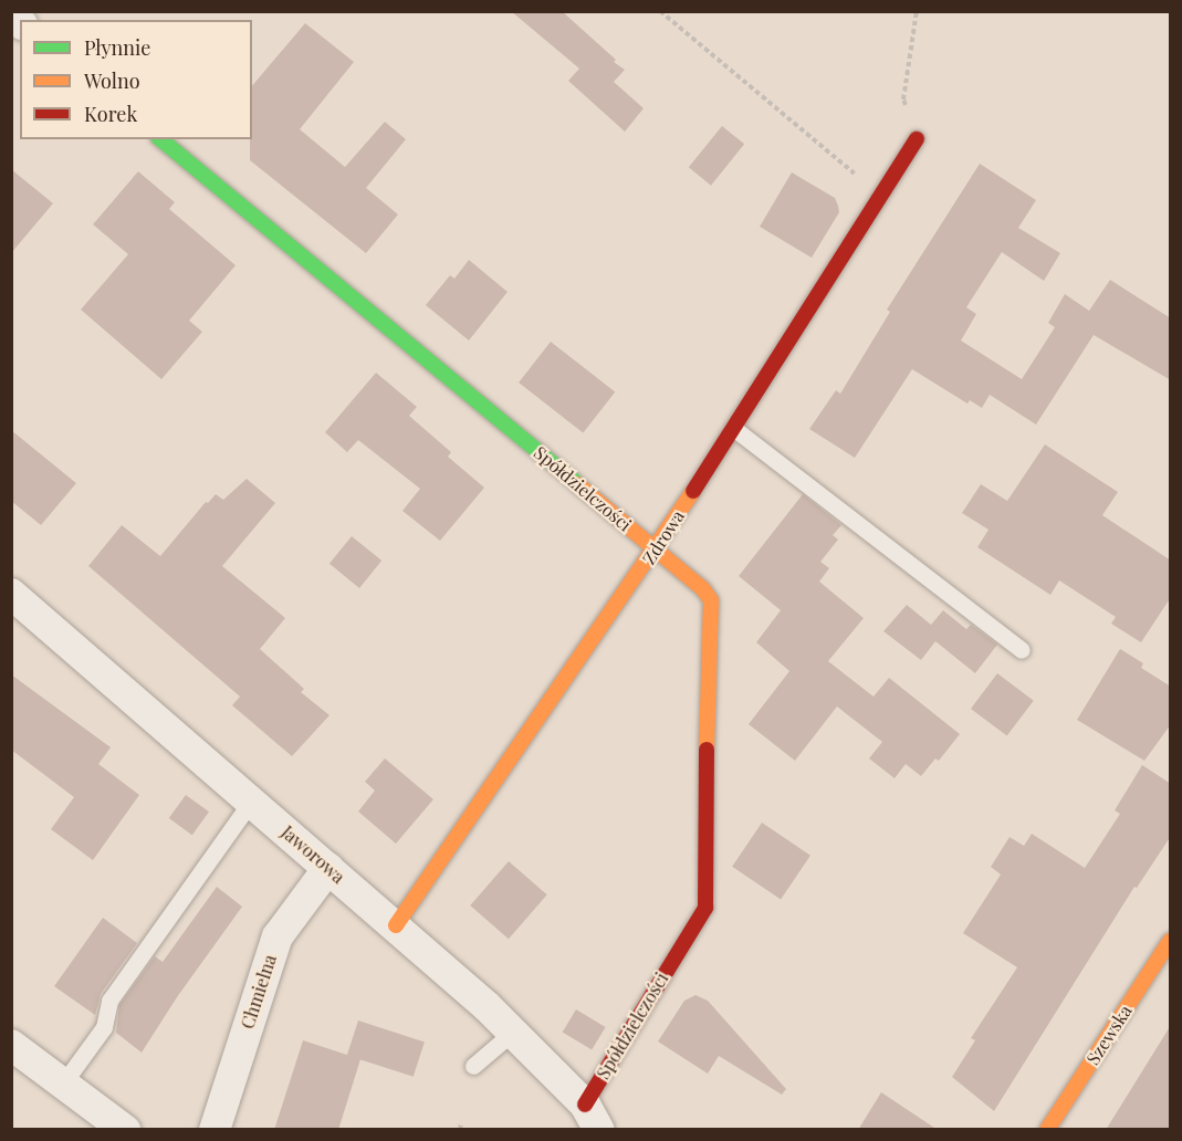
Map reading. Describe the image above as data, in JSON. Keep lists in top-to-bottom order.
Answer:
{
  "streets": {
    "street": [
      "Spółdzielczości",
      "Zdrowa",
      "Jaworowa",
      "Chmielna",
      "Szewska"
    ]
  },
  "crossings": [
    ["Spółdzielczości", "Zdrowa"],
    ["Spółdzielczości", "Jaworowa"],
    ["Zdrowa", "Jaworowa"],
    ["Jaworowa", "Chmielna"]
  ],
  "legend": ["Płynnie", "Wolno", "Korek"]
}
